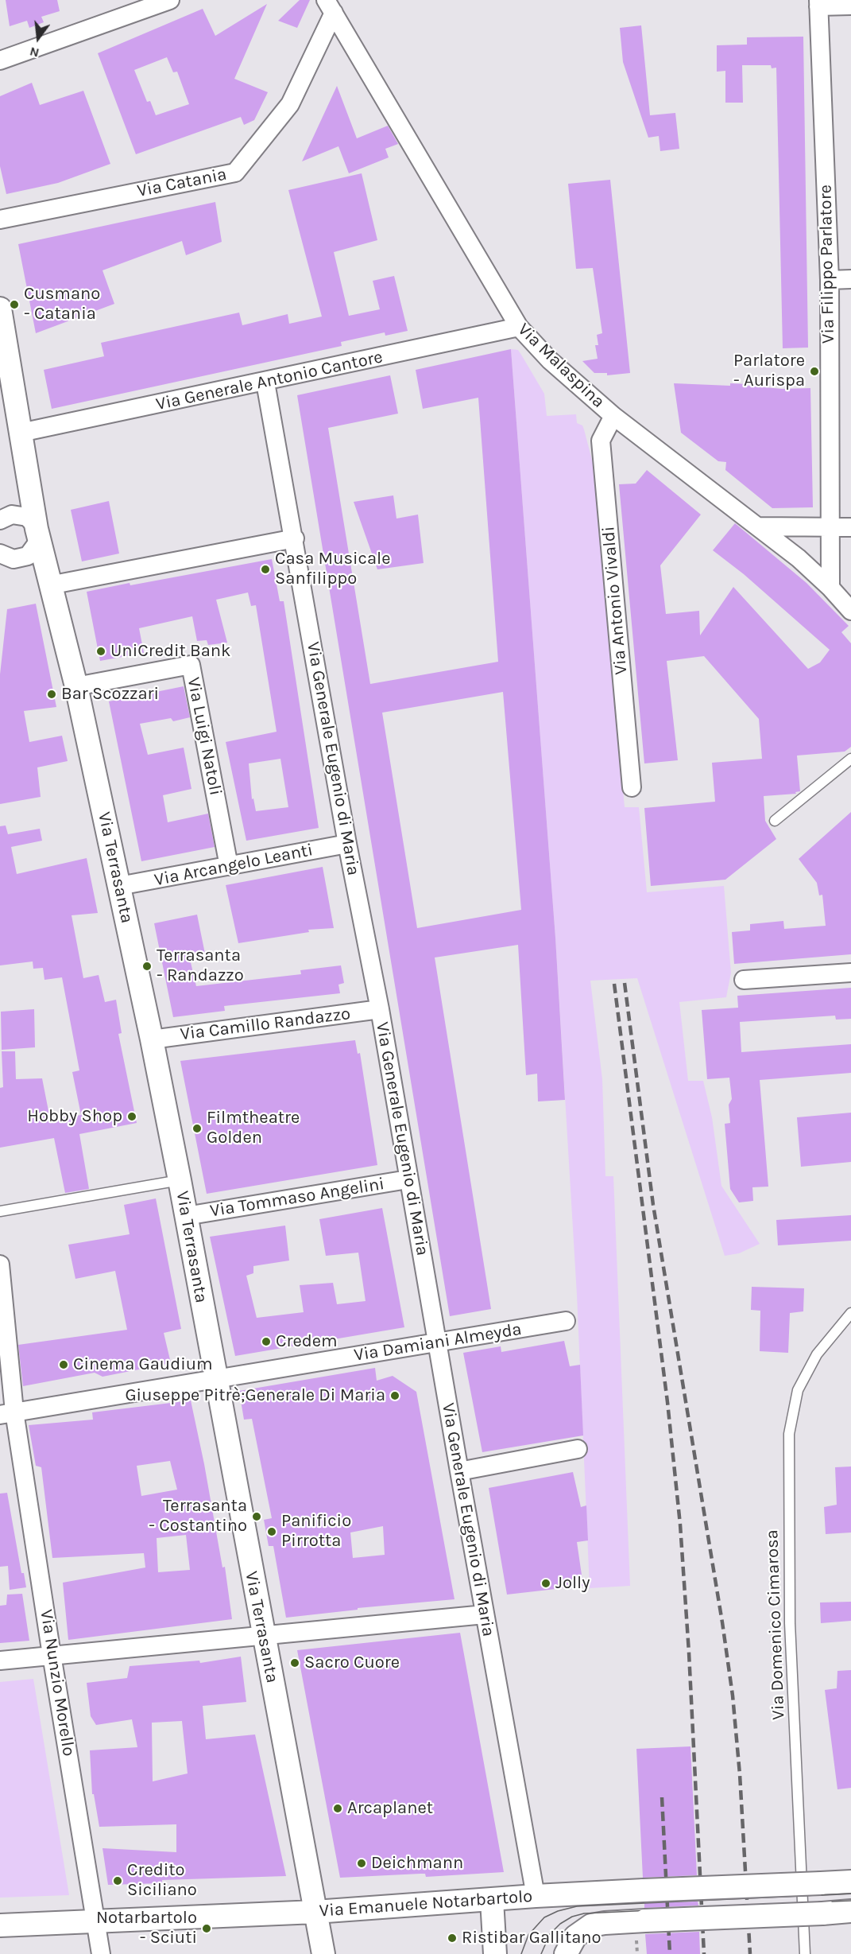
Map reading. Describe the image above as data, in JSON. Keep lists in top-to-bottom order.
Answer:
{
  "streets": {
    "street": [
      "Via Catania",
      "Via Filippo Parlatore",
      "Via Malaspina",
      "Via Generale Antonio Cantore",
      "Via Antonio Vivaldi",
      "Via Luigi Natoli",
      "Via Generale Eugenio di Maria",
      "Via Arcangelo Leanti",
      "Via Terrasanta",
      "Via Camillo Randazzo",
      "Via Tommaso Angelini",
      "Via Damiani Almeyda",
      "Via Nunzio Morello",
      "Via Emanuele Notarbartolo"
    ],
    "lane": ["Via Domenico Cimarosa"]
  },
  "crossings": [
    ["Via Catania", "Via Malaspina"],
    ["Via Filippo Parlatore", "Via Malaspina"],
    ["Via Malaspina", "Via Generale Antonio Cantore"],
    ["Via Malaspina", "Via Antonio Vivaldi"],
    ["Via Generale Antonio Cantore", "Via Generale Eugenio di Maria"],
    ["Via Generale Antonio Cantore", "Via Terrasanta"],
    ["Via Luigi Natoli", "Via Arcangelo Leanti"],
    ["Via Luigi Natoli", "Via Terrasanta"],
    ["Via Generale Eugenio di Maria", "Via Arcangelo Leanti"],
    ["Via Generale Eugenio di Maria", "Via Camillo Randazzo"],
    ["Via Generale Eugenio di Maria", "Via Tommaso Angelini"],
    ["Via Generale Eugenio di Maria", "Via Damiani Almeyda"],
    ["Via Generale Eugenio di Maria", "Via Emanuele Notarbartolo"],
    ["Via Arcangelo Leanti", "Via Terrasanta"],
    ["Via Terrasanta", "Via Camillo Randazzo"],
    ["Via Terrasanta", "Via Tommaso Angelini"],
    ["Via Terrasanta", "Via Damiani Almeyda"],
    ["Via Terrasanta", "Via Emanuele Notarbartolo"],
    ["Via Damiani Almeyda", "Via Nunzio Morello"],
    ["Via Nunzio Morello", "Via Emanuele Notarbartolo"]
  ],
  "places": [
    "Cusmano - Catania",
    "Parlatore - Aurispa",
    "Casa Musicale Sanfilippo",
    "UniCredit Bank",
    "Bar Scozzari",
    "Terrasanta - Randazzo",
    "Hobby Shop",
    "Filmtheatre Golden",
    "Credem",
    "Cinema Gaudium",
    "Giuseppe Pitrè;Generale Di Maria",
    "Terrasanta - Costantino",
    "Panificio Pirrotta",
    "Jolly",
    "Sacro Cuore",
    "Arcaplanet",
    "Deichmann",
    "Credito Siciliano",
    "Notarbartolo - Sciuti",
    "Ristibar Gallitano"
  ],
  "north": "bottom"
}
